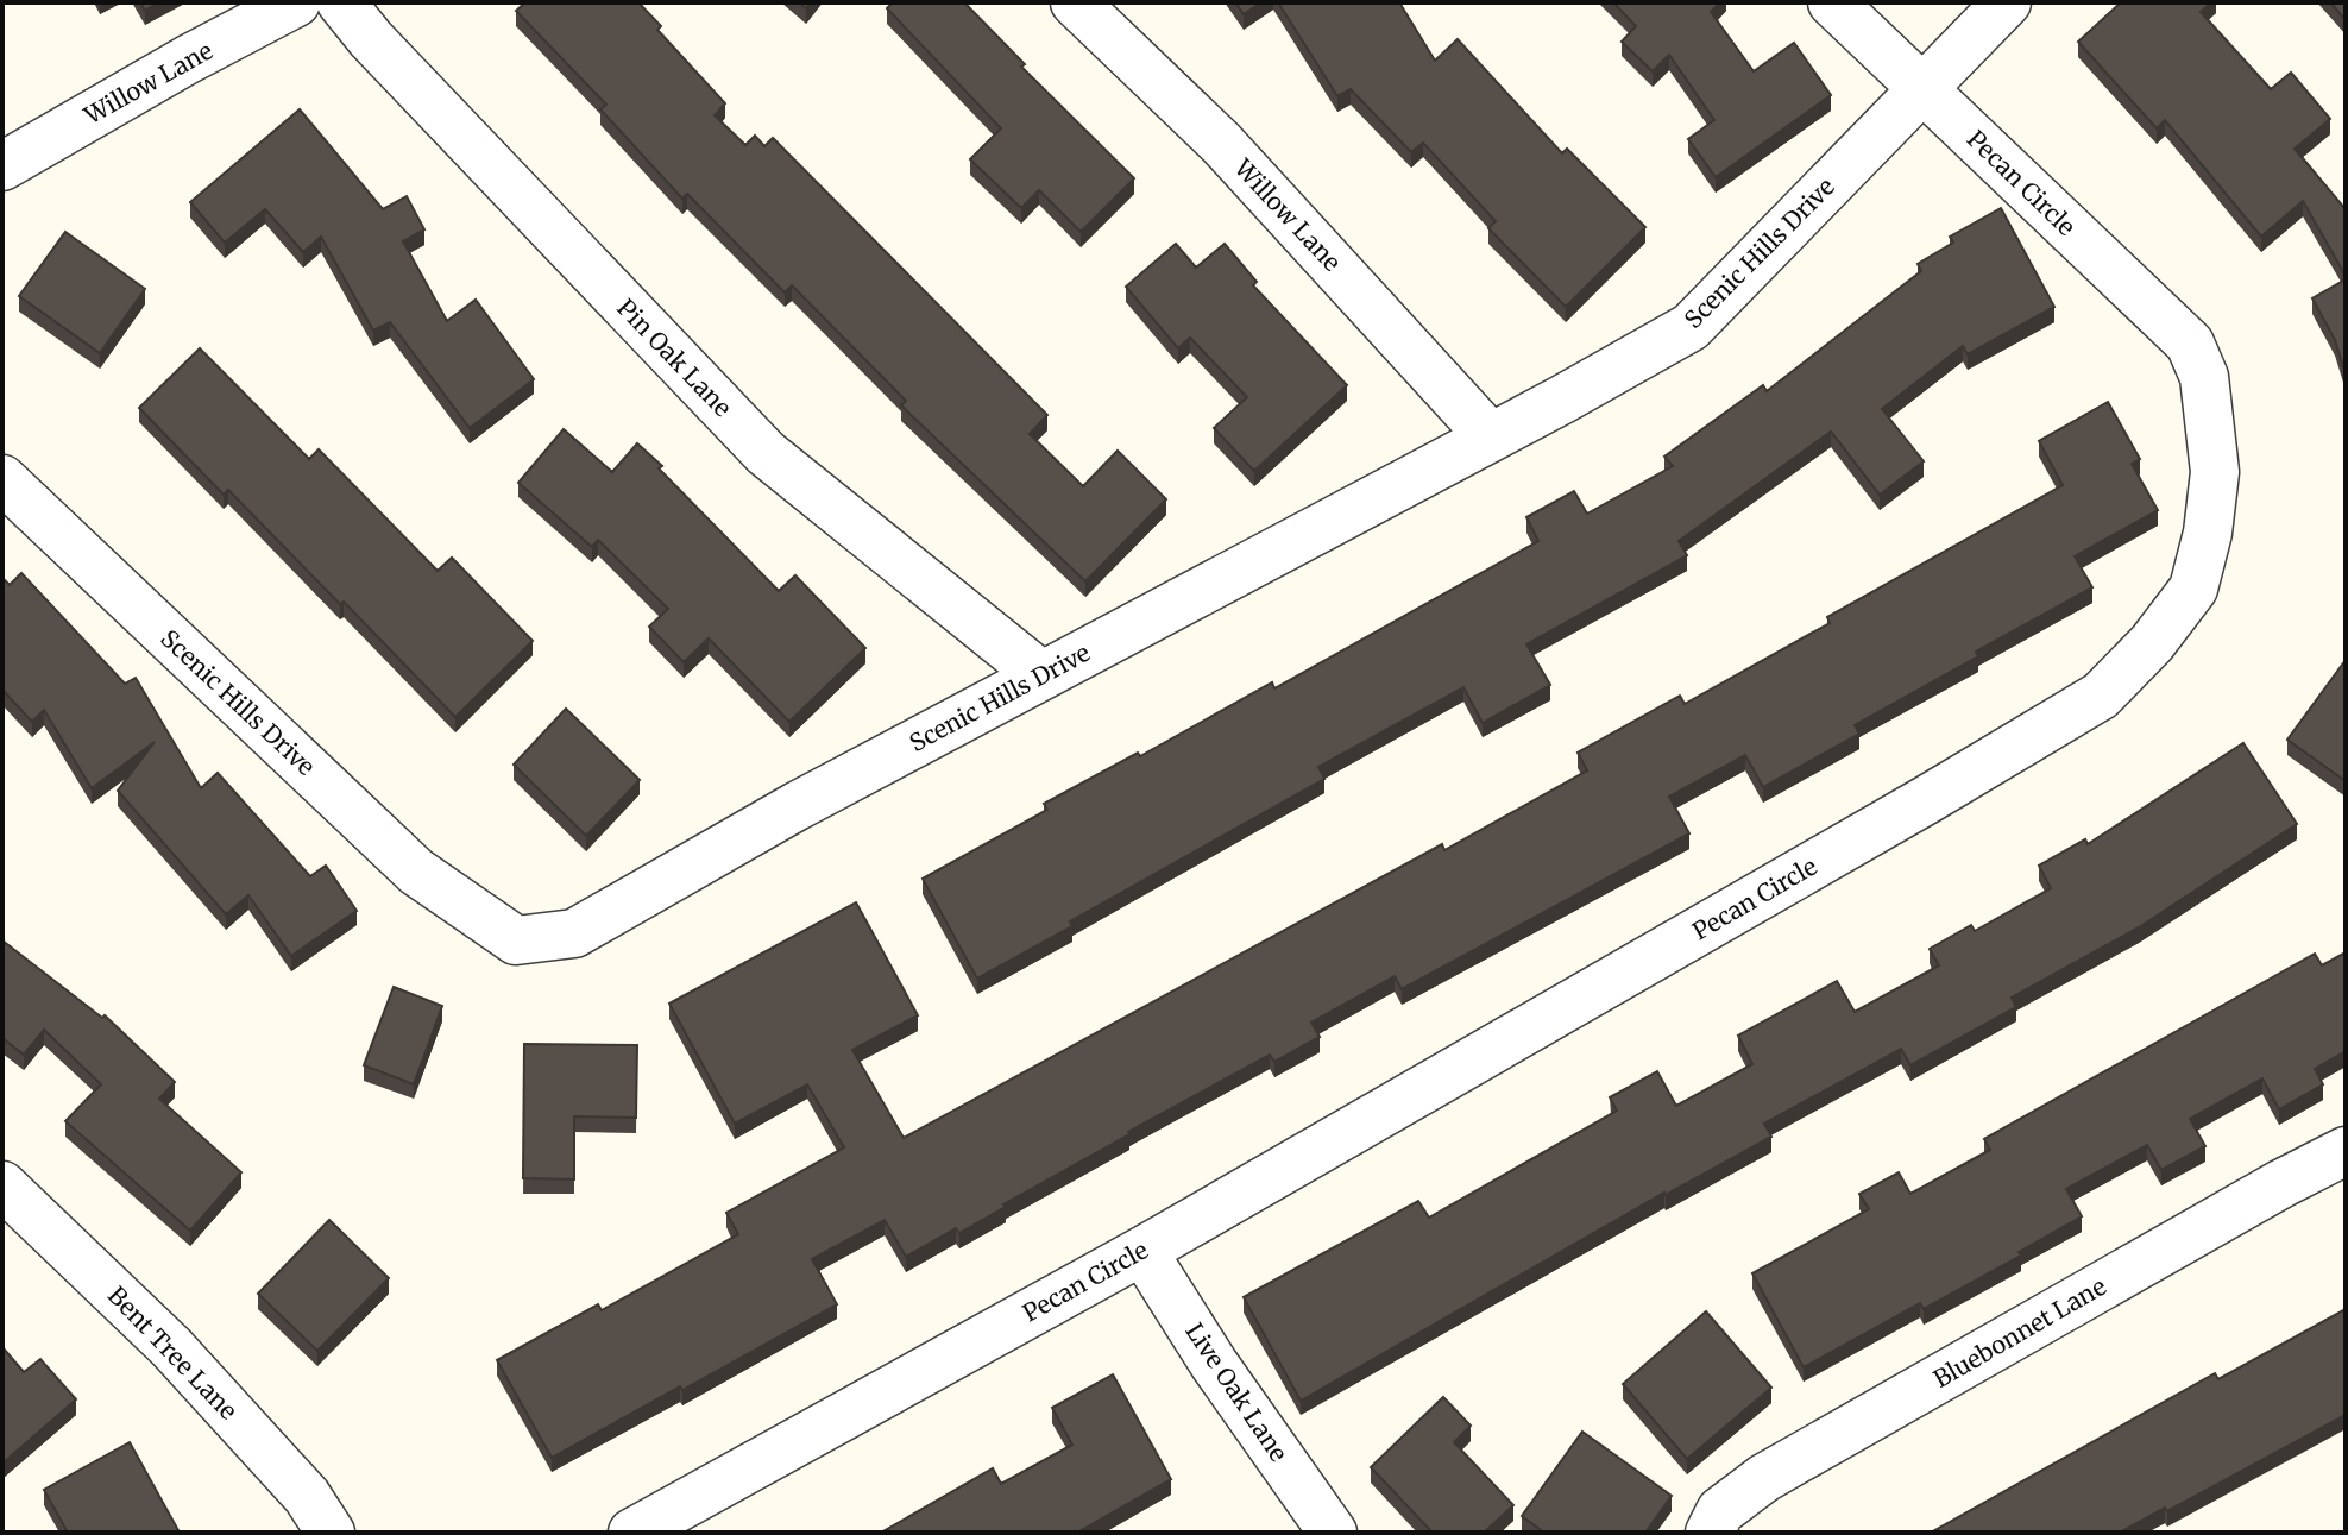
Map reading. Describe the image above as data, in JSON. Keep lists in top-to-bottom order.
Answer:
{
  "streets": {
    "street": [
      "Willow Lane",
      "Pecan Circle",
      "Scenic Hills Drive",
      "Pin Oak Lane",
      "Bluebonnet Lane",
      "Bent Tree Lane",
      "Live Oak Lane"
    ]
  },
  "crossings": [
    ["Willow Lane", "Scenic Hills Drive"],
    ["Pecan Circle", "Scenic Hills Drive"],
    ["Pecan Circle", "Live Oak Lane"],
    ["Scenic Hills Drive", "Pin Oak Lane"]
  ]
}
